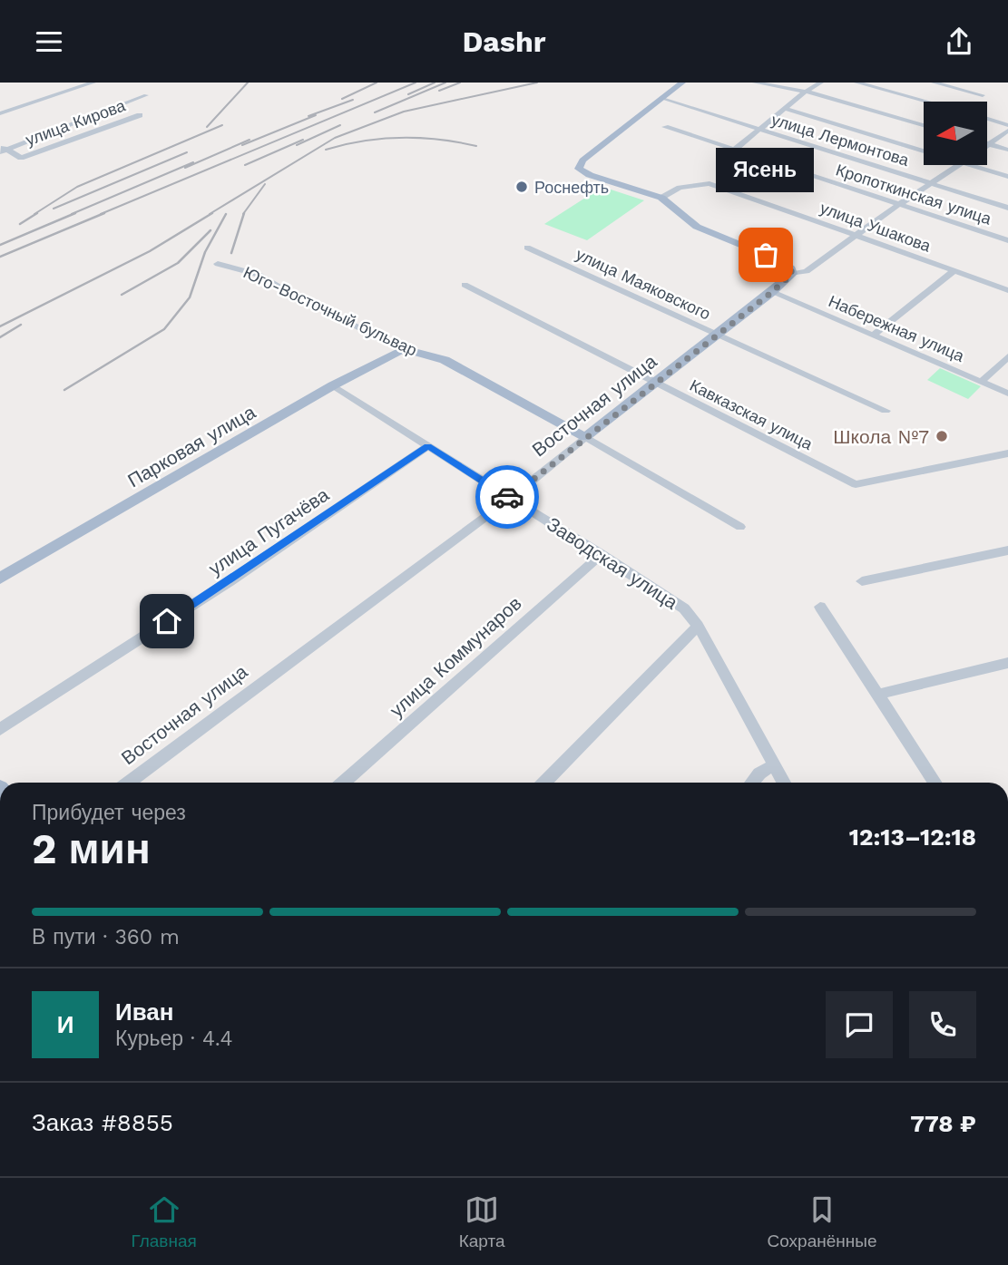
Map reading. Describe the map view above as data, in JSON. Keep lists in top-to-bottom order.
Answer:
{
  "streets": {
    "main road": ["Юго-Восточный бульвар", "Восточная улица", "Парковая улица"],
    "street": [
      "улица Кирова",
      "улица Лермонтова",
      "Кропоткинская улица",
      "улица Ушакова",
      "улица Маяковского",
      "Набережная улица",
      "Кавказская улица",
      "улица Пугачёва",
      "Заводская улица",
      "улица Коммунаров"
    ]
  },
  "crossings": [
    ["улица Лермонтова", "Восточная улица"],
    ["Кропоткинская улица", "Восточная улица"],
    ["улица Ушакова", "Восточная улица"],
    ["улица Маяковского", "Восточная улица"],
    ["Юго-Восточный бульвар", "Восточная улица"],
    ["Юго-Восточный бульвар", "Парковая улица"],
    ["Набережная улица", "Восточная улица"],
    ["Восточная улица", "Кавказская улица"],
    ["Восточная улица", "Заводская улица"],
    ["Парковая улица", "Заводская улица"],
    ["улица Пугачёва", "Заводская улица"],
    ["Заводская улица", "улица Коммунаров"]
  ],
  "places": ["Роснефть", "Ясень", "Школа №7"],
  "north": "left",
  "page": {
    "header": "Dashr",
    "bubble": "Ясень",
    "heading": ["2 мин", "Прибудет через", "12:13–12:18"],
    "panel": [
      "Иван",
      "Курьер · 4.4",
      "Заказ #8855",
      "778 ₽"
    ],
    "bar": "В пути · 360 m",
    "round": "И",
    "tabs": ["Главная", "Карта", "Сохранённые"]
  }
}
